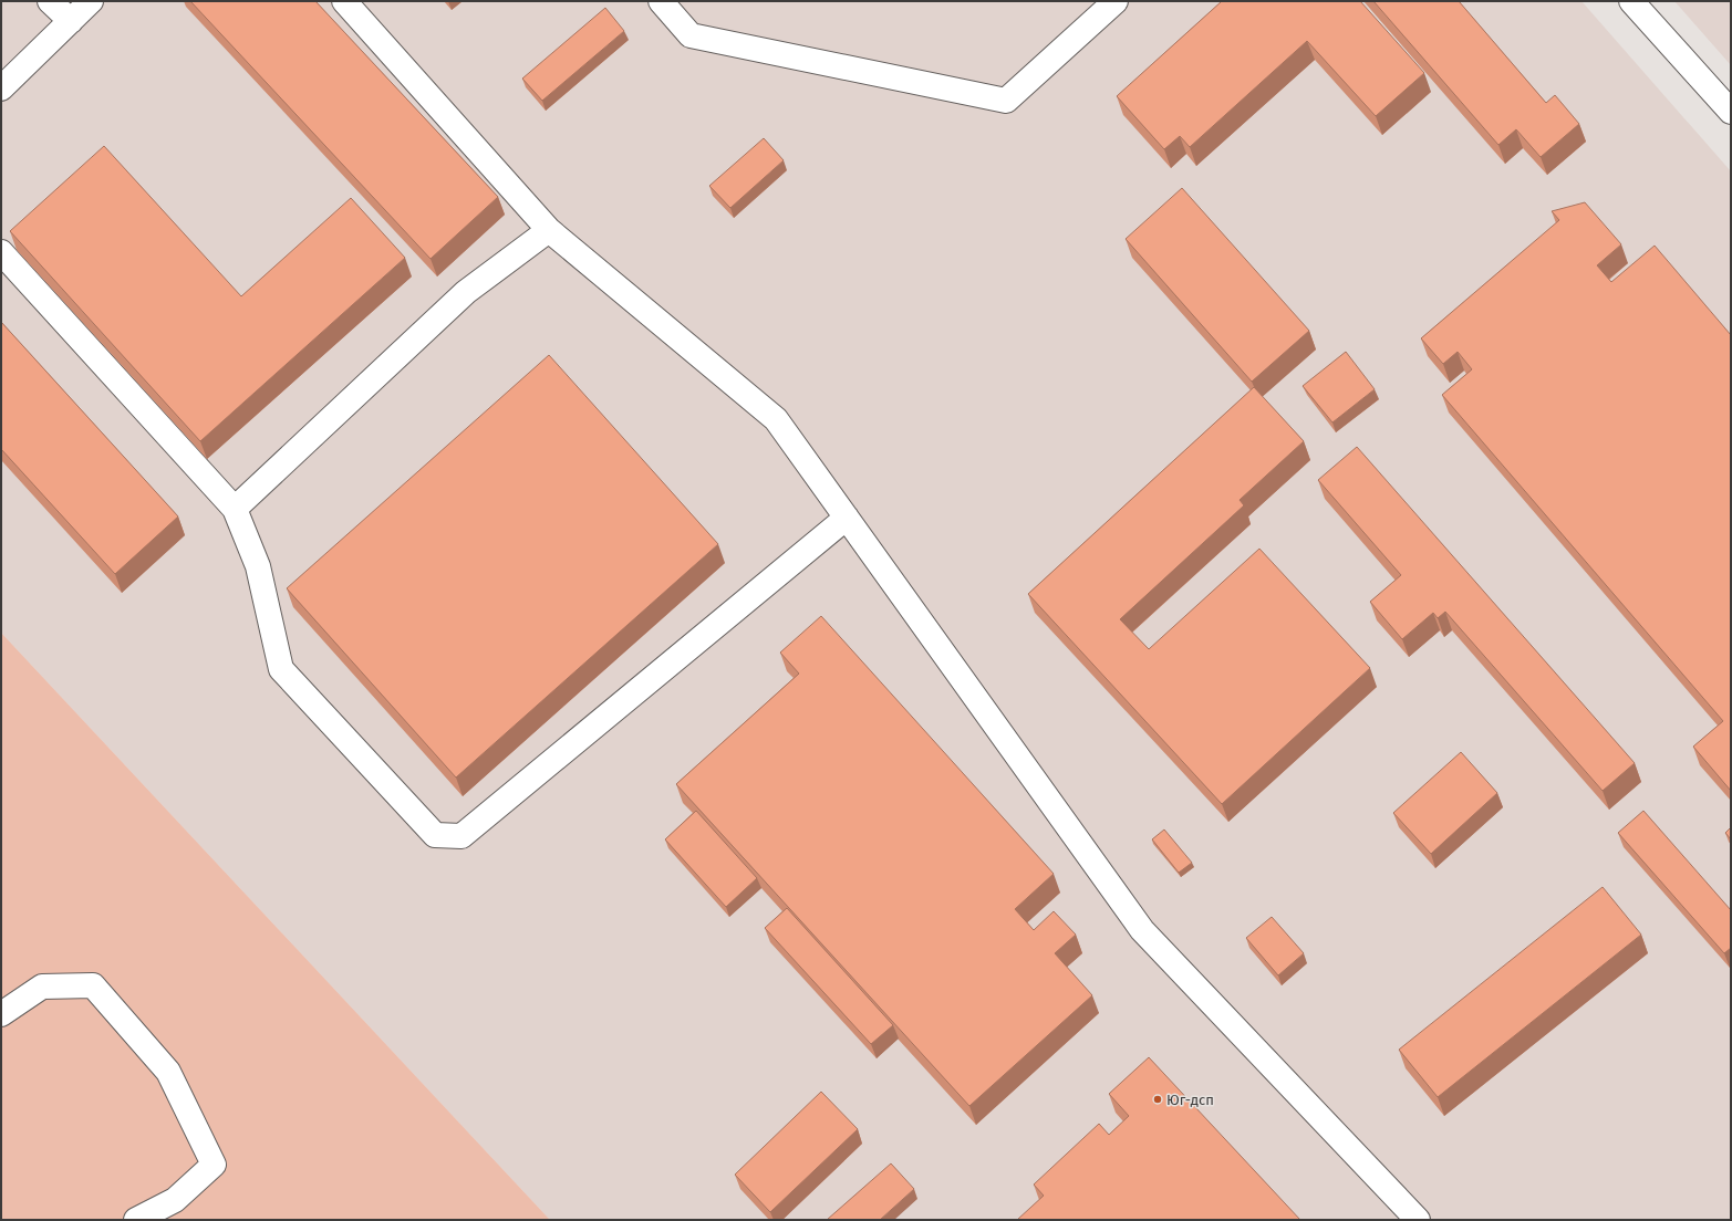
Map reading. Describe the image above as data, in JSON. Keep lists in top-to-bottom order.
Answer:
{
  "places": ["Юг-дсп"]
}
